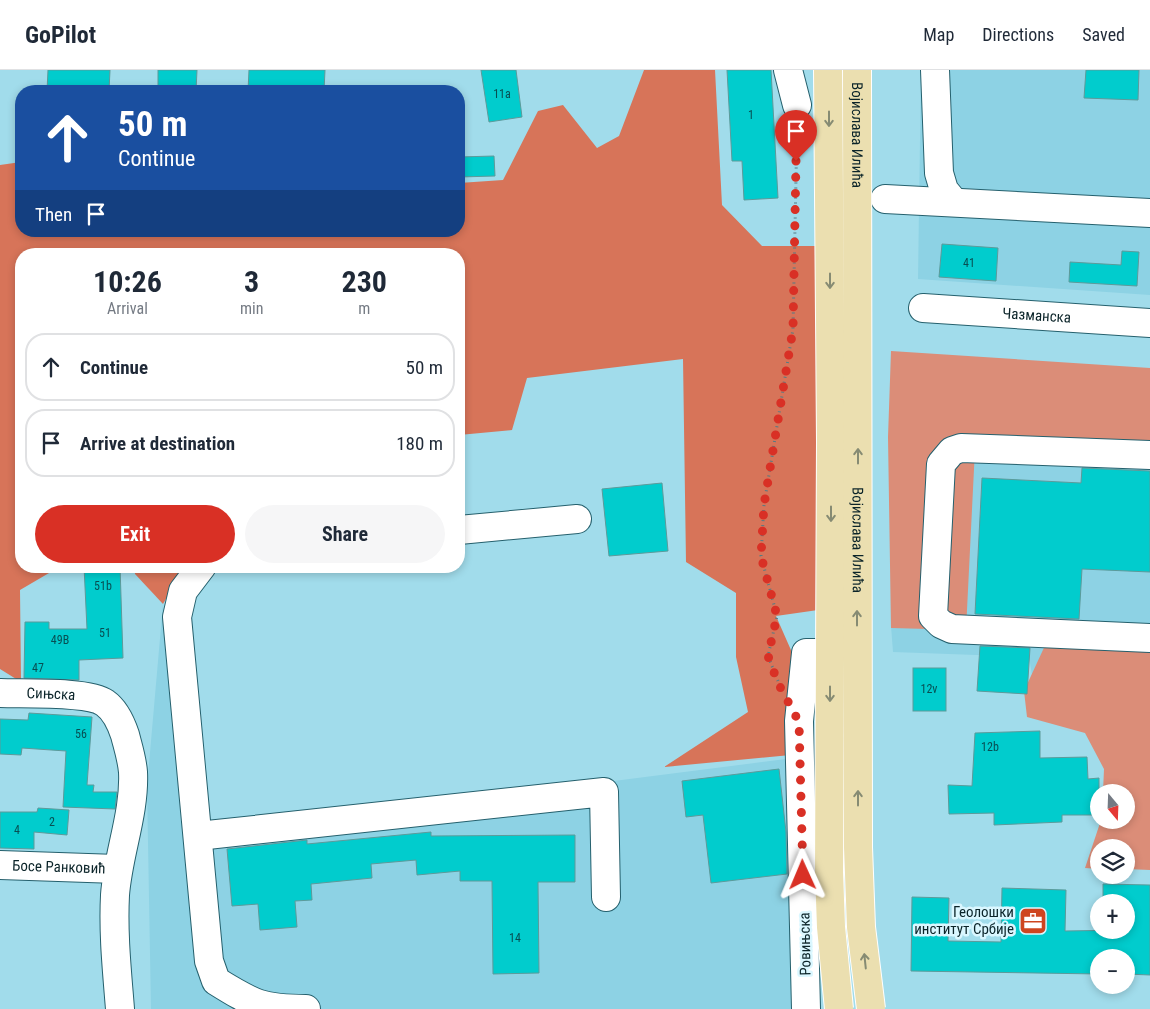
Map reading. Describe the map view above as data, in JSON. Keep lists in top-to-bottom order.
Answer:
{
  "streets": {
    "main road": ["Војислава Илића"],
    "street": [
      "Чазманска",
      "Сињска",
      "Босе Ранковић",
      "Ровињска"
    ]
  },
  "crossings": [
    ["Сињска", "Босе Ранковић"]
  ],
  "places": {
    "office": ["Геолошки институт Србије"]
  },
  "house_numbers": [
    "11a",
    "1",
    "41",
    "51b",
    "51",
    "49B",
    "47",
    "12v",
    "56",
    "12b",
    "2",
    "4",
    "14"
  ],
  "north": "bottom",
  "page": {
    "header": "GoPilot",
    "nav": ["Map", "Directions", "Saved"],
    "turn": ["50 m", "Continue"],
    "then": "Then",
    "eta": [
      "10:26",
      "Arrival",
      "3",
      "min",
      "230",
      "m"
    ],
    "list": [
      {
        "name": "Continue",
        "value": "50 m"
      },
      {
        "name": "Arrive at destination",
        "value": "180 m"
      }
    ],
    "buttons": ["Exit", "Share"],
    "map_buttons": ["+", "−"]
  }
}
